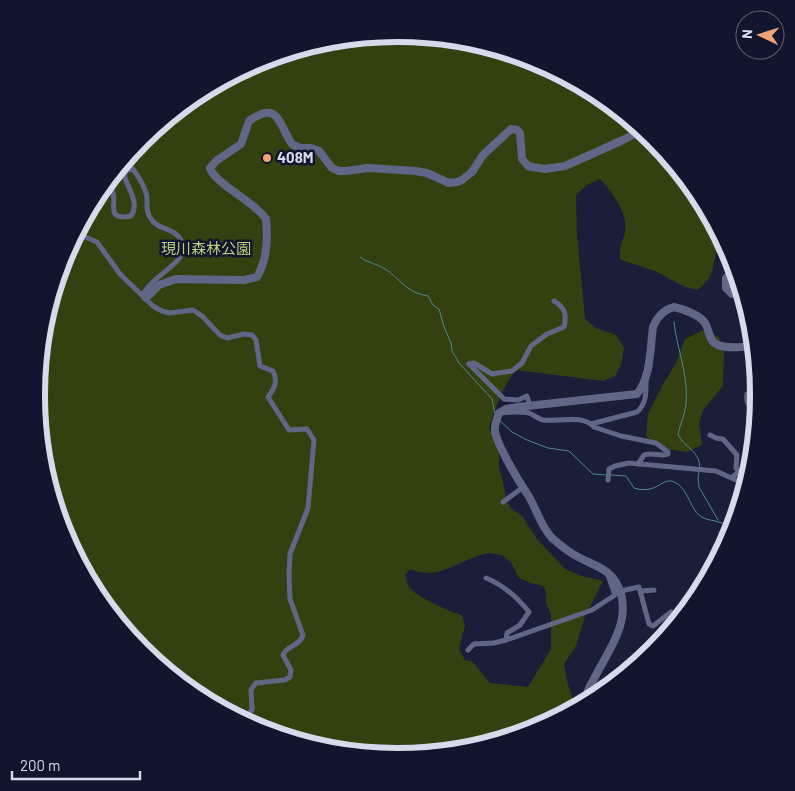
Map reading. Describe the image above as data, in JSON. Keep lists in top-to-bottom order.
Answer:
{
  "parks": ["現川森林公園"],
  "places": ["408M"],
  "scale_bar": "200 m",
  "north": "left"
}
